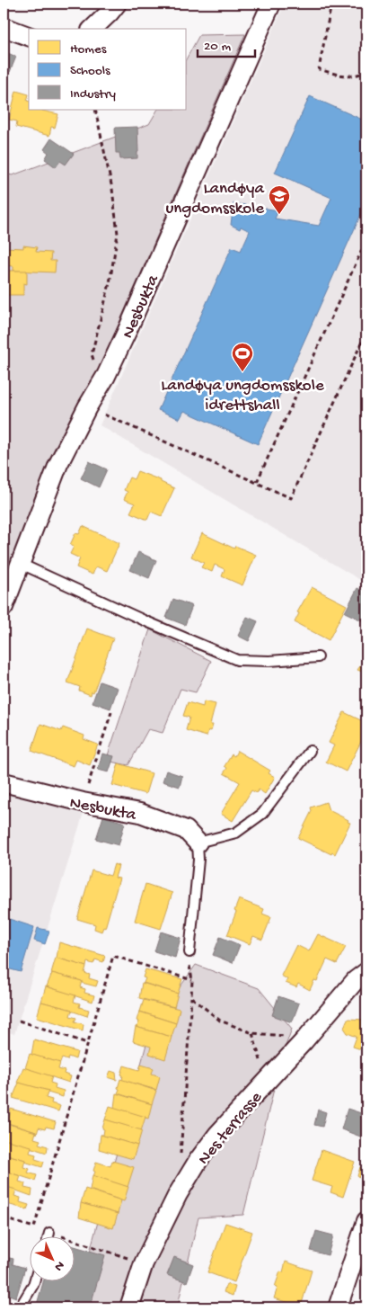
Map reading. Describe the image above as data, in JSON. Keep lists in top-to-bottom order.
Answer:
{
  "streets": {
    "street": ["Nesbukta", "Nes terrasse"]
  },
  "places": {
    "school or university": ["Landøya ungdomsskole"],
    "sports": ["Landøya ungdomsskole idrettshall"]
  },
  "legend": ["Homes", "Schools", "Industry"],
  "scale_bar": "20 m",
  "north": "bottom right"
}
